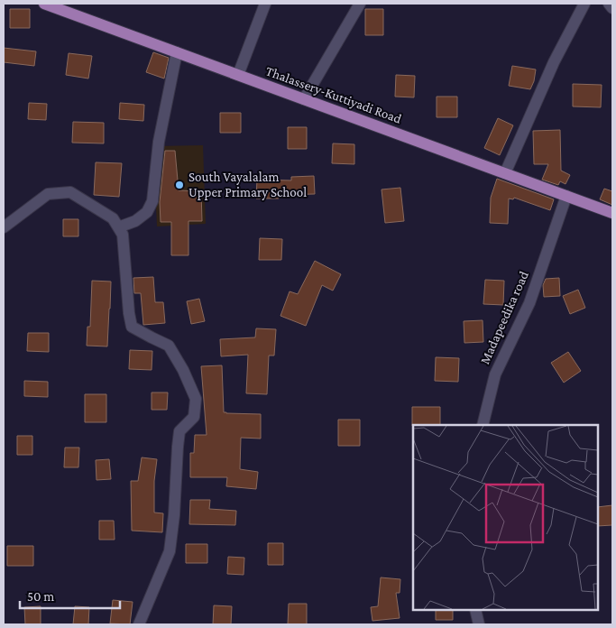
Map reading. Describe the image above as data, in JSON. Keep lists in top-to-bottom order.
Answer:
{
  "streets": {
    "main road": ["Thalassery-Kuttiyadi Road"],
    "street": ["Madapeedika road"]
  },
  "crossings": [
    ["Thalassery-Kuttiyadi Road", "Madapeedika road"]
  ],
  "places": ["South Vayalalam Upper Primary School"],
  "scale_bar": "50 m"
}
